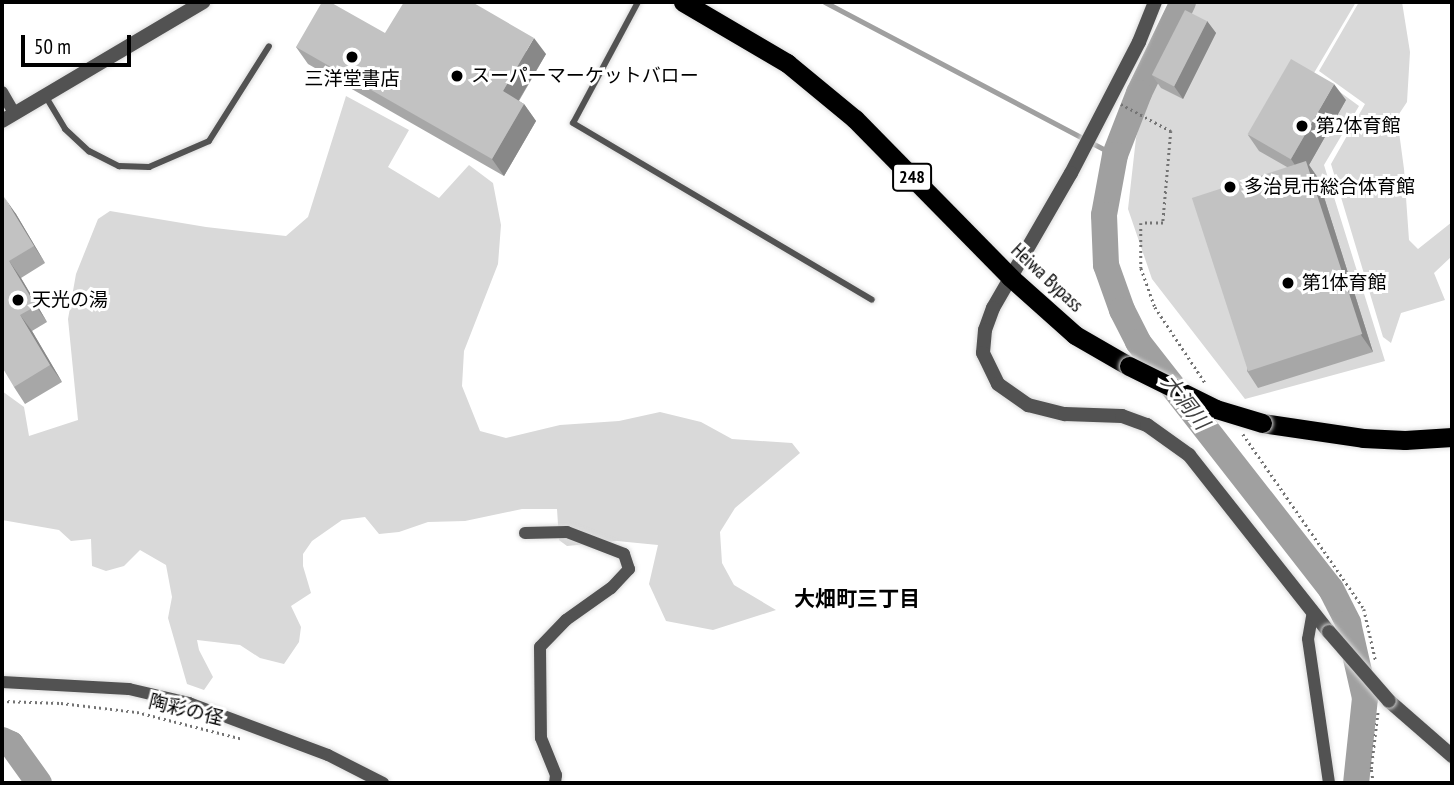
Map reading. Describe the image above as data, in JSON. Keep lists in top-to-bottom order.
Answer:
{
  "streets": {
    "highway": ["248", "Heiwa Bypass"],
    "path": ["陶彩の径"]
  },
  "districts": ["大畑町三丁目"],
  "water": ["大洞川"],
  "places": [
    "三洋堂書店",
    "スーパーマーケットバロー",
    "第2体育館",
    "多治見市総合体育館",
    "第1体育館",
    "天光の湯"
  ],
  "scale_bar": "50 m"
}
